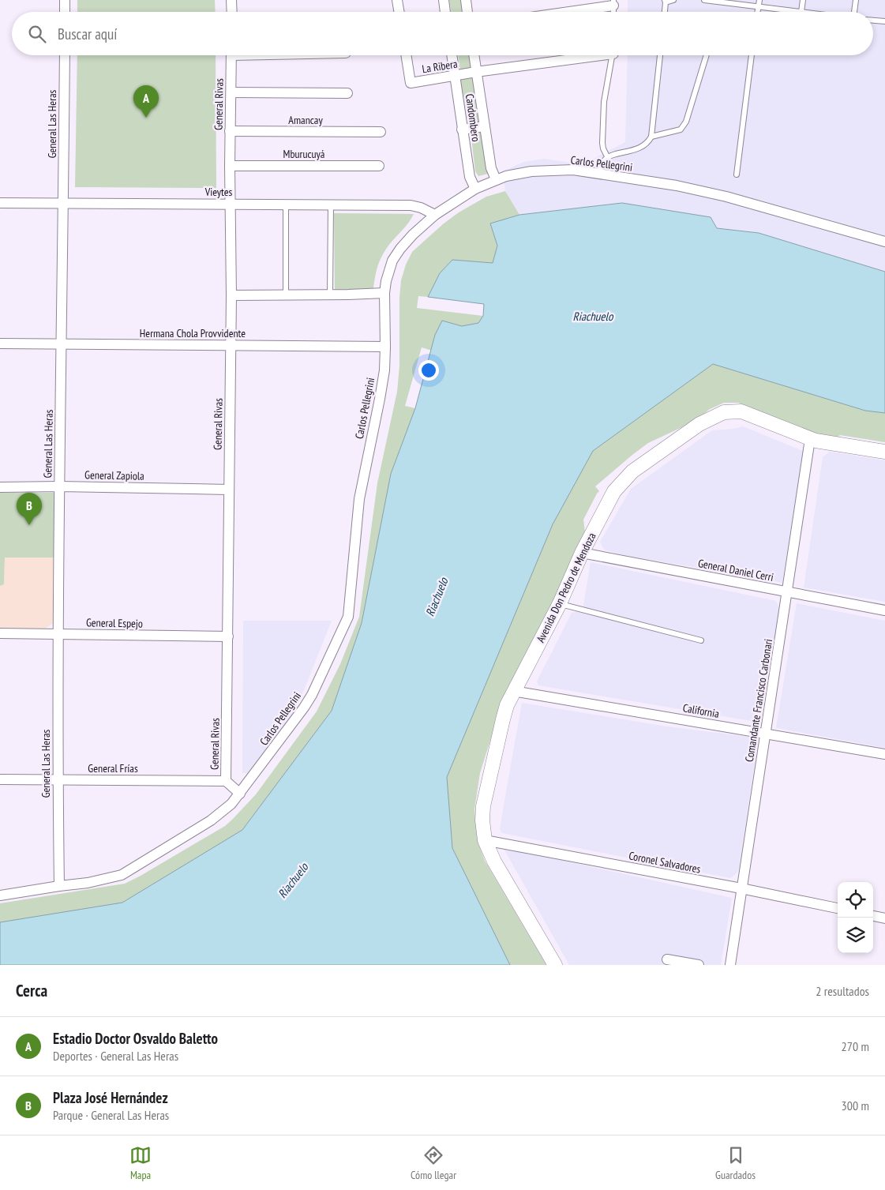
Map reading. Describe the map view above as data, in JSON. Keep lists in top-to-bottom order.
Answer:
{
  "streets": {
    "main road": ["Avenida Don Pedro de Mendoza"],
    "street": [
      "La Ribera",
      "General Rivas",
      "Candombero",
      "Amancay",
      "General Las Heras",
      "Mburucuyá",
      "Carlos Pellegrini",
      "Vieytes",
      "Hermana Chola Provvidente",
      "General Zapiola",
      "General Daniel Cerri",
      "General Espejo",
      "Comandante Francisco Carbonari",
      "California",
      "General Frías",
      "Coronel Salvadores"
    ]
  },
  "crossings": [
    ["La Ribera", "Candombero"],
    ["General Rivas", "Amancay"],
    ["General Rivas", "Mburucuyá"],
    ["General Rivas", "Carlos Pellegrini"],
    ["General Rivas", "Vieytes"],
    ["General Rivas", "Hermana Chola Provvidente"],
    ["General Rivas", "General Zapiola"],
    ["General Rivas", "General Espejo"],
    ["General Rivas", "General Frías"],
    ["Candombero", "Carlos Pellegrini"],
    ["General Las Heras", "Carlos Pellegrini"],
    ["General Las Heras", "Vieytes"],
    ["General Las Heras", "Hermana Chola Provvidente"],
    ["General Las Heras", "General Zapiola"],
    ["General Las Heras", "General Espejo"],
    ["General Las Heras", "General Frías"],
    ["Carlos Pellegrini", "Vieytes"],
    ["Carlos Pellegrini", "Hermana Chola Provvidente"],
    ["General Daniel Cerri", "Avenida Don Pedro de Mendoza"],
    ["General Daniel Cerri", "Comandante Francisco Carbonari"],
    ["Avenida Don Pedro de Mendoza", "Comandante Francisco Carbonari"],
    ["Avenida Don Pedro de Mendoza", "California"],
    ["Avenida Don Pedro de Mendoza", "Coronel Salvadores"],
    ["Comandante Francisco Carbonari", "California"],
    ["Comandante Francisco Carbonari", "Coronel Salvadores"]
  ],
  "water": ["Riachuelo"],
  "page": {
    "search": "Buscar aquí",
    "pins": ["A", "B"],
    "heading": ["Cerca", "2 resultados"],
    "list": [
      {
        "mark": "A",
        "name": "Estadio Doctor Osvaldo Baletto",
        "note": "Deportes · General Las Heras",
        "value": "270 m"
      },
      {
        "mark": "B",
        "name": "Plaza José Hernández",
        "note": "Parque · General Las Heras",
        "value": "300 m"
      }
    ],
    "nav": ["Mapa", "Cómo llegar", "Guardados"]
  }
}
